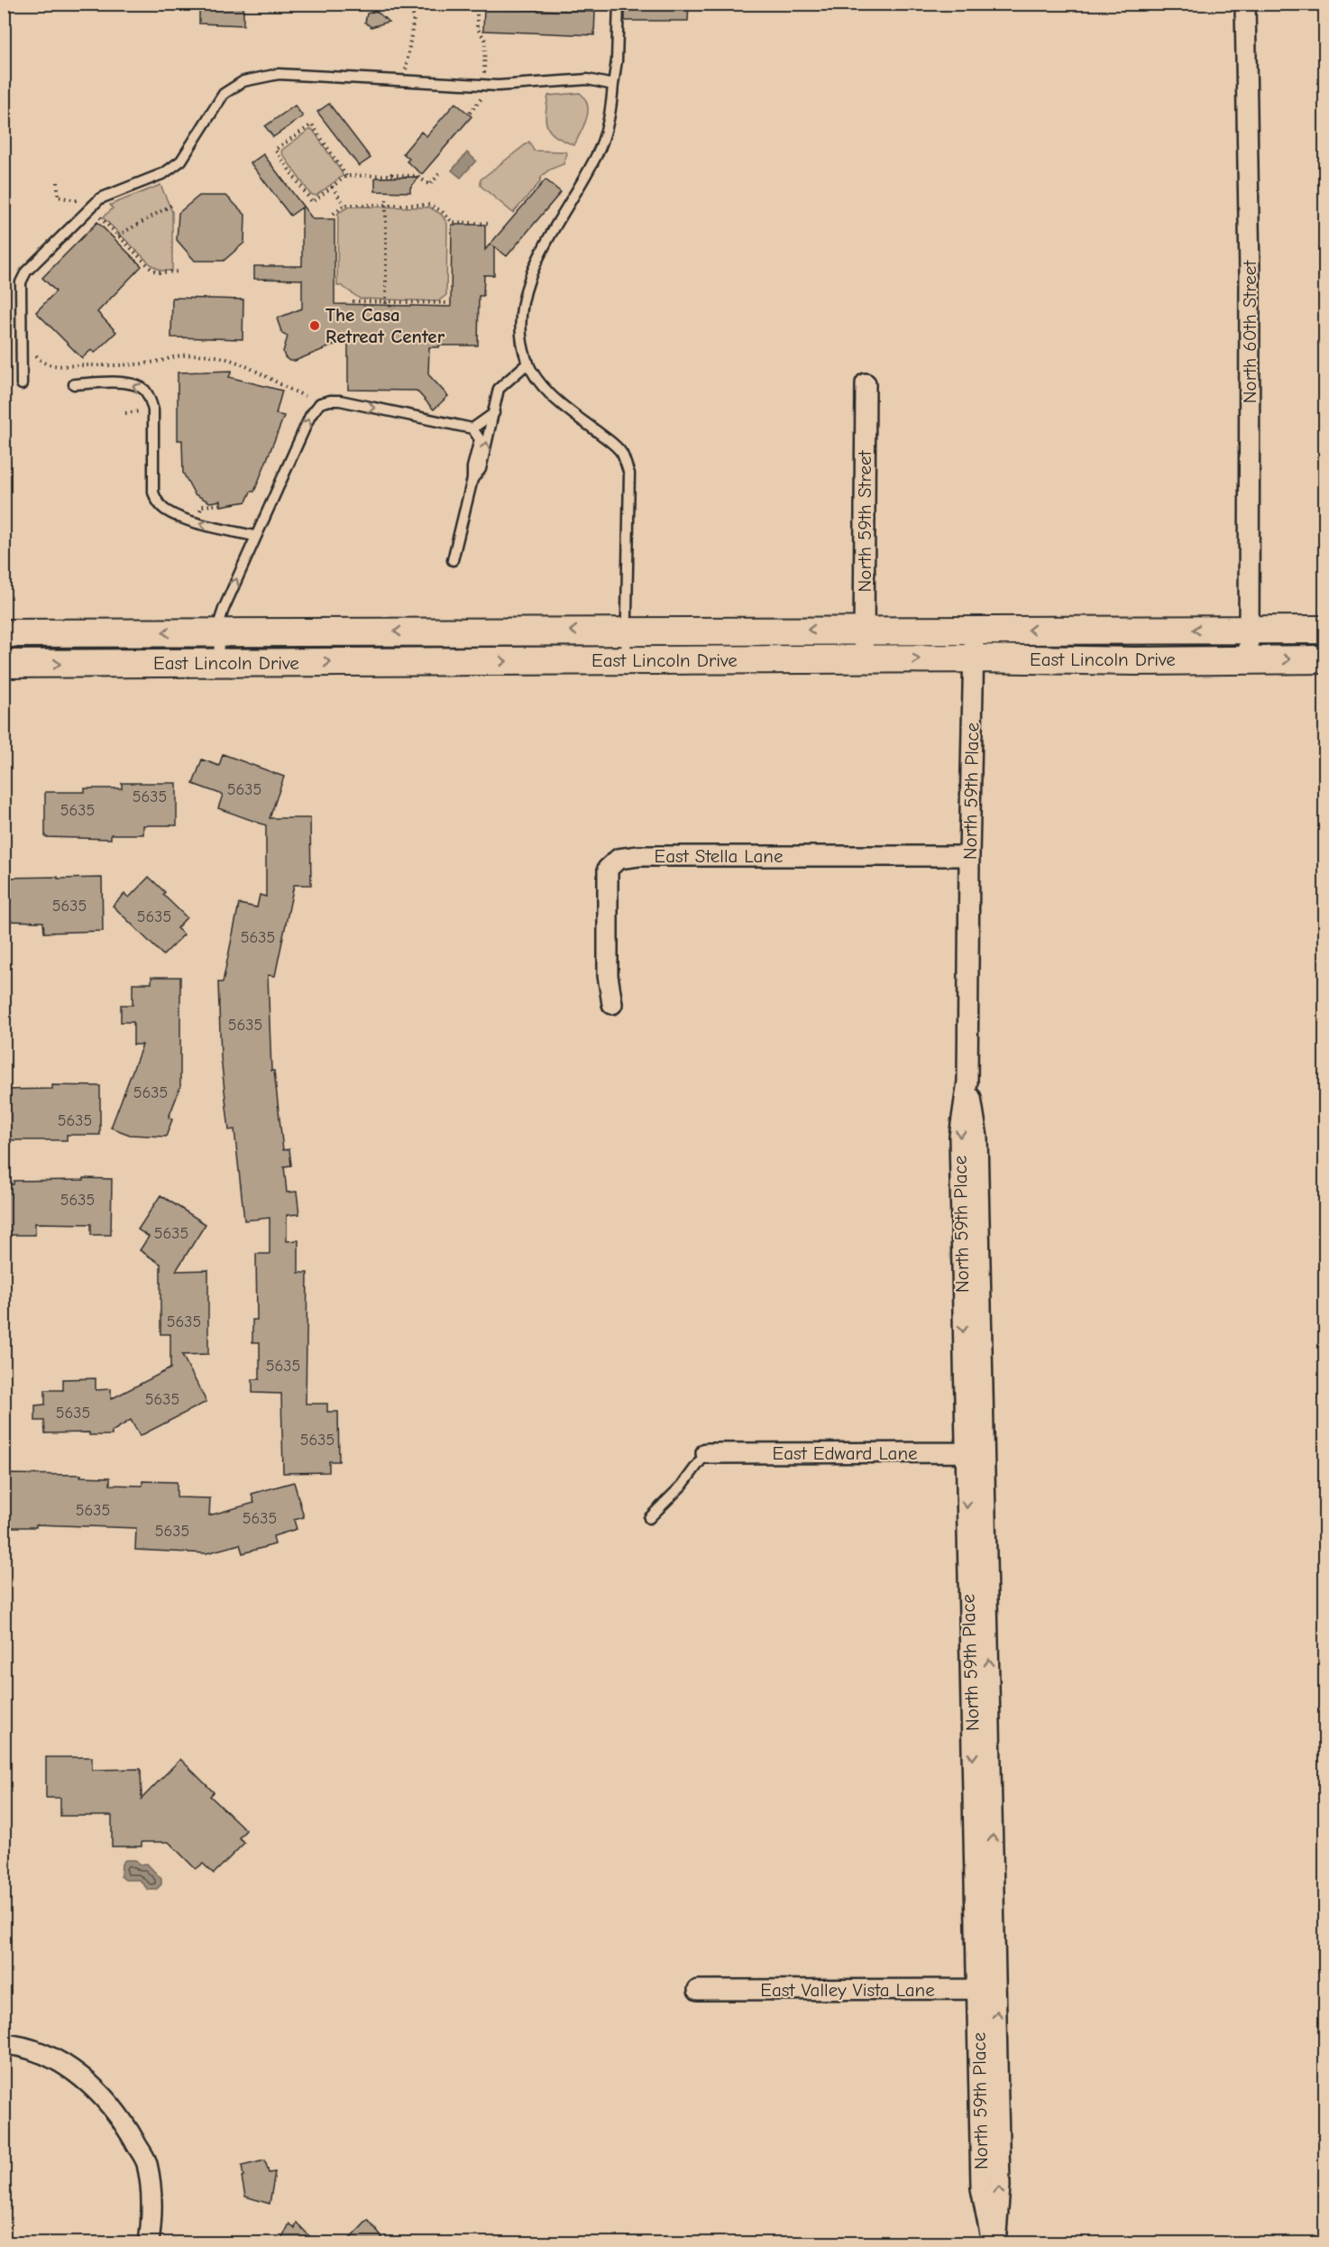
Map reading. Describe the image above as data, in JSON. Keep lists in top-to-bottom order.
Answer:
{
  "streets": {
    "main road": ["East Lincoln Drive"],
    "street": [
      "North 60th Street",
      "North 59th Street",
      "North 59th Place",
      "East Stella Lane",
      "East Edward Lane",
      "East Valley Vista Lane"
    ]
  },
  "crossings": [
    ["North 60th Street", "East Lincoln Drive"],
    ["North 59th Street", "East Lincoln Drive"],
    ["East Lincoln Drive", "North 59th Place"],
    ["North 59th Place", "East Stella Lane"],
    ["North 59th Place", "East Edward Lane"],
    ["North 59th Place", "East Valley Vista Lane"]
  ],
  "places": ["The Casa Retreat Center"],
  "house_numbers": [
    "5635",
    "5635",
    "5635",
    "5635",
    "5635",
    "5635",
    "5635",
    "5635",
    "5635",
    "5635",
    "5635",
    "5635",
    "5635",
    "5635",
    "5635",
    "5635",
    "5635",
    "5635",
    "5635"
  ]
}
